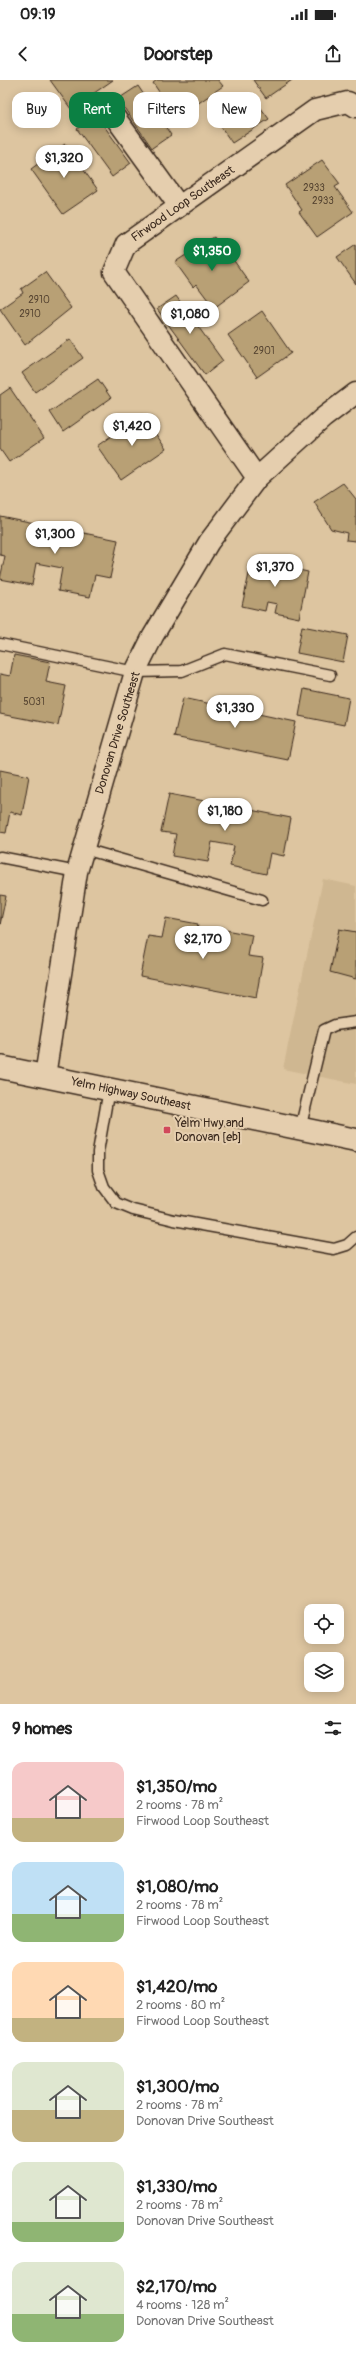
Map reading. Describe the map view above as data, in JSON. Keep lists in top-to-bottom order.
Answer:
{
  "streets": {
    "main road": ["Yelm Highway Southeast"],
    "street": ["Firwood Loop Southeast", "Donovan Drive Southeast"]
  },
  "crossings": [
    ["Firwood Loop Southeast", "Donovan Drive Southeast"],
    ["Donovan Drive Southeast", "Yelm Highway Southeast"]
  ],
  "places": {
    "transit": ["Yelm Hwy and Donovan [eb]"]
  },
  "house_numbers": [
    "2933",
    "2933",
    "2910",
    "2910",
    "2901",
    "5031"
  ],
  "page": {
    "status": "09:19",
    "header": "Doorstep",
    "chip": [
      "Buy",
      "Rent",
      "Filters",
      "New"
    ],
    "price": [
      "$1,320",
      "$1,350",
      "$1,080",
      "$1,420",
      "$1,300",
      "$1,370",
      "$1,330",
      "$1,180",
      "$2,170"
    ],
    "heading": "9 homes",
    "list": [
      {
        "name": "$1,350/mo",
        "note": "2 rooms · 78 m² · Firwood Loop Southeast"
      },
      {
        "name": "$1,080/mo",
        "note": "2 rooms · 78 m² · Firwood Loop Southeast"
      },
      {
        "name": "$1,420/mo",
        "note": "2 rooms · 80 m² · Firwood Loop Southeast"
      },
      {
        "name": "$1,300/mo",
        "note": "2 rooms · 78 m² · Donovan Drive Southeast"
      },
      {
        "name": "$1,330/mo",
        "note": "2 rooms · 78 m² · Donovan Drive Southeast"
      },
      {
        "name": "$2,170/mo",
        "note": "4 rooms · 128 m² · Donovan Drive Southeast"
      }
    ]
  }
}
